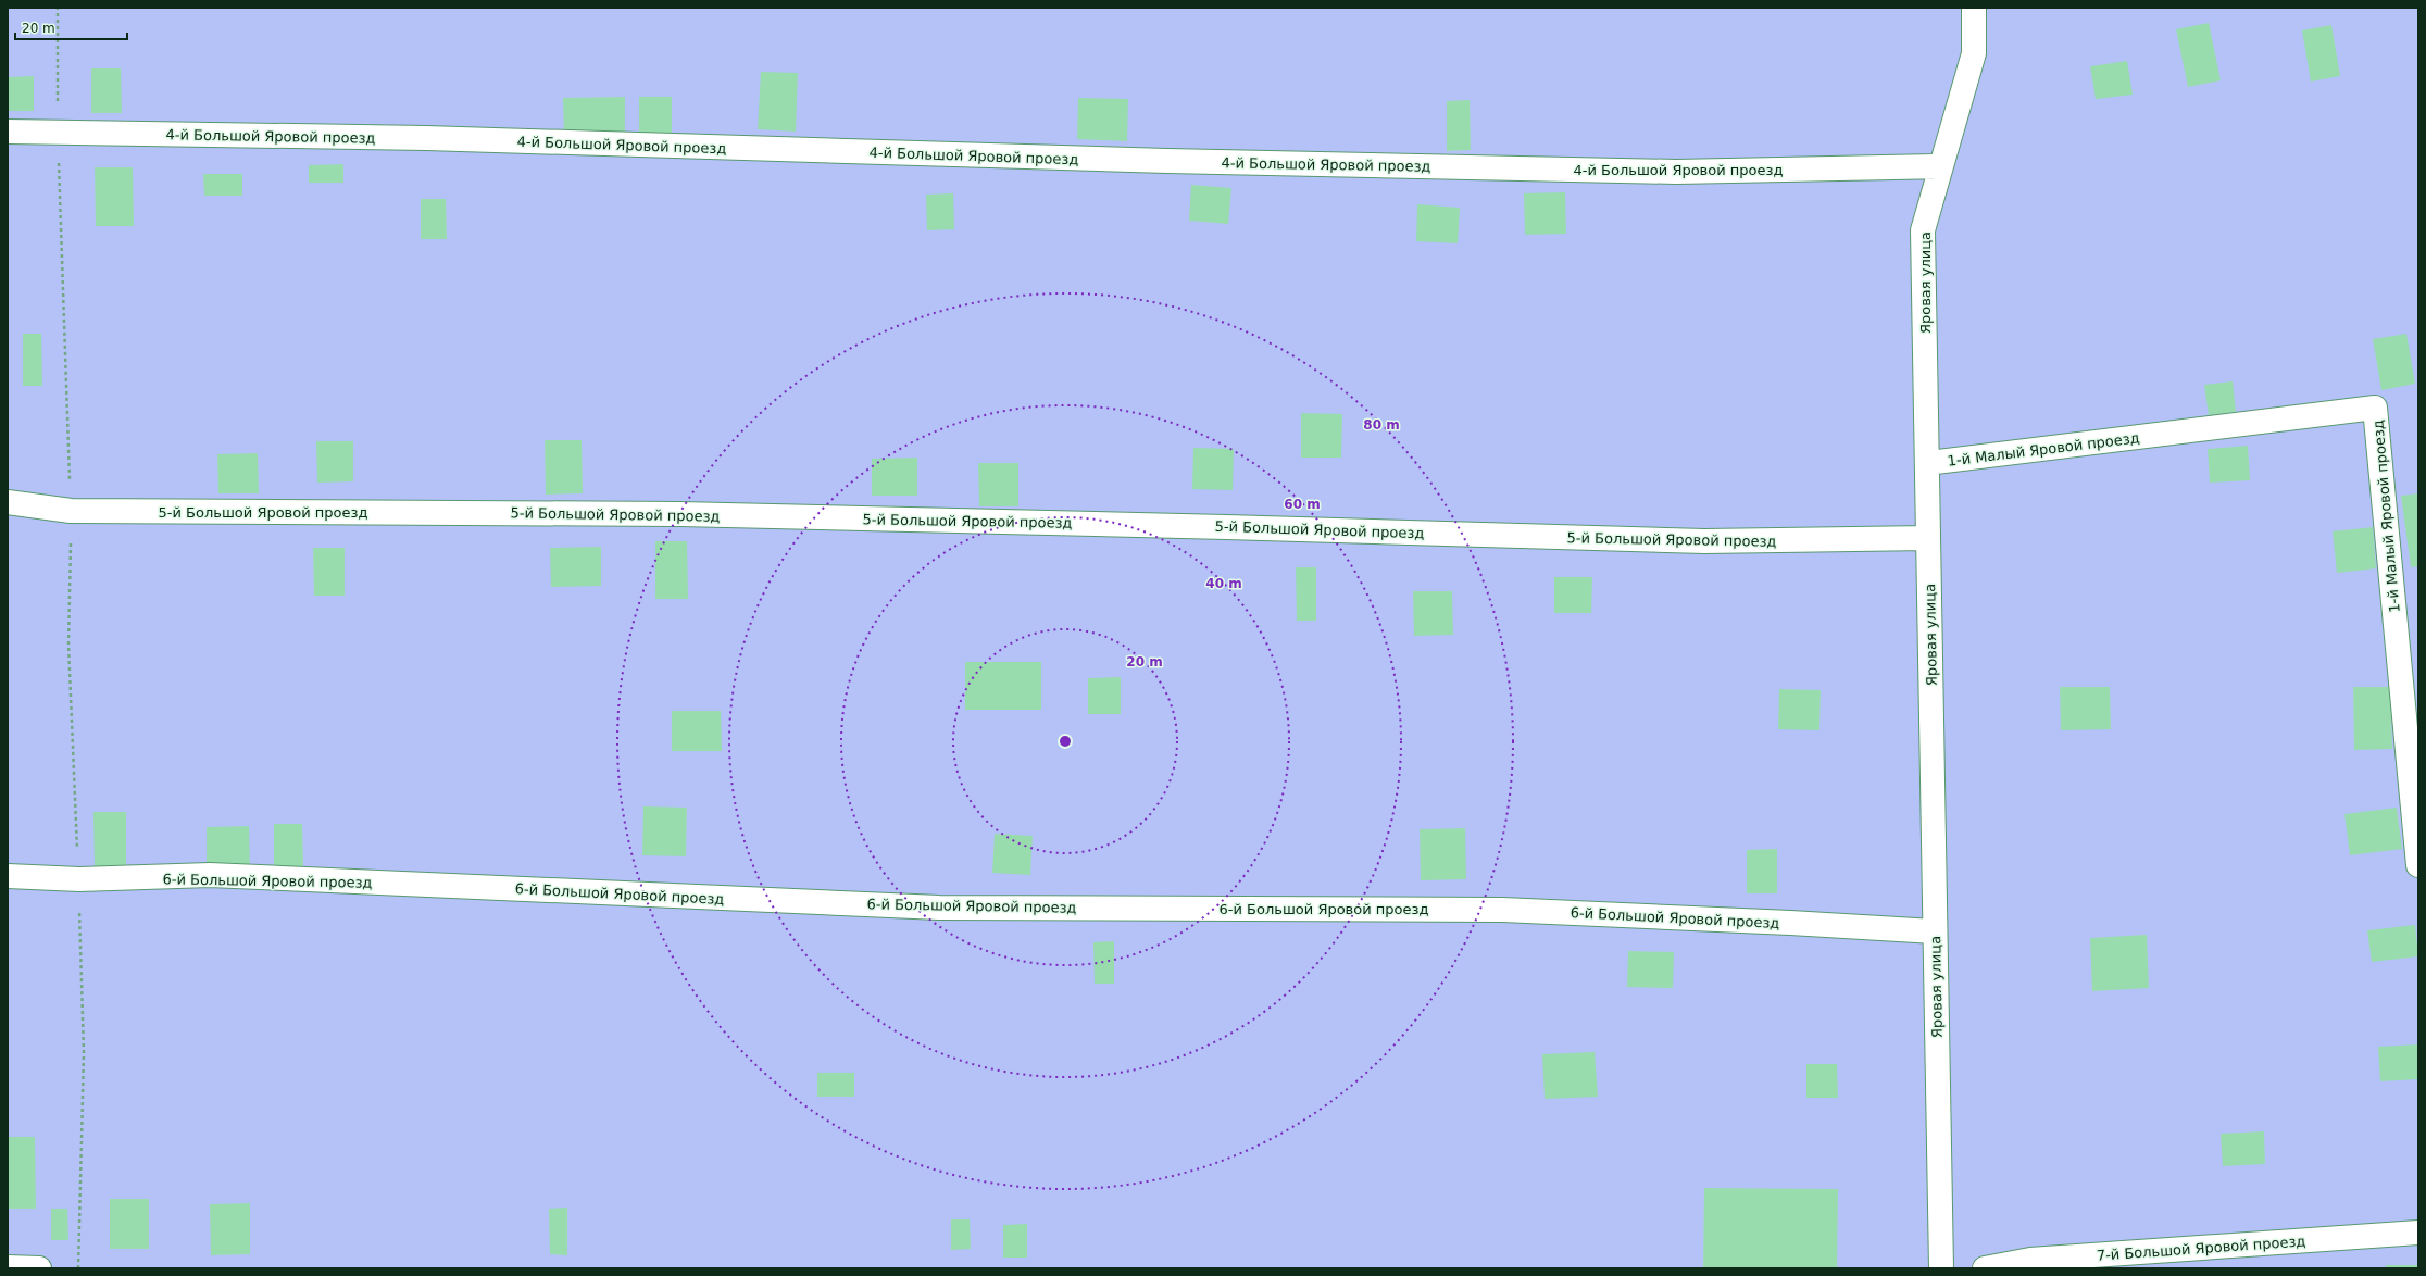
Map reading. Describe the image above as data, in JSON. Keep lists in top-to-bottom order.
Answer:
{
  "streets": {
    "street": [
      "4-й Большой Яровой проезд",
      "Яровая улица",
      "1-й Малый Яровой проезд",
      "5-й Большой Яровой проезд",
      "6-й Большой Яровой проезд",
      "7-й Большой Яровой проезд"
    ]
  },
  "crossings": [
    ["4-й Большой Яровой проезд", "Яровая улица"],
    ["Яровая улица", "1-й Малый Яровой проезд"],
    ["Яровая улица", "5-й Большой Яровой проезд"],
    ["Яровая улица", "6-й Большой Яровой проезд"]
  ],
  "scale_bar": "20 m",
  "rings": [
    "80 m",
    "60 m",
    "40 m",
    "20 m"
  ]
}
